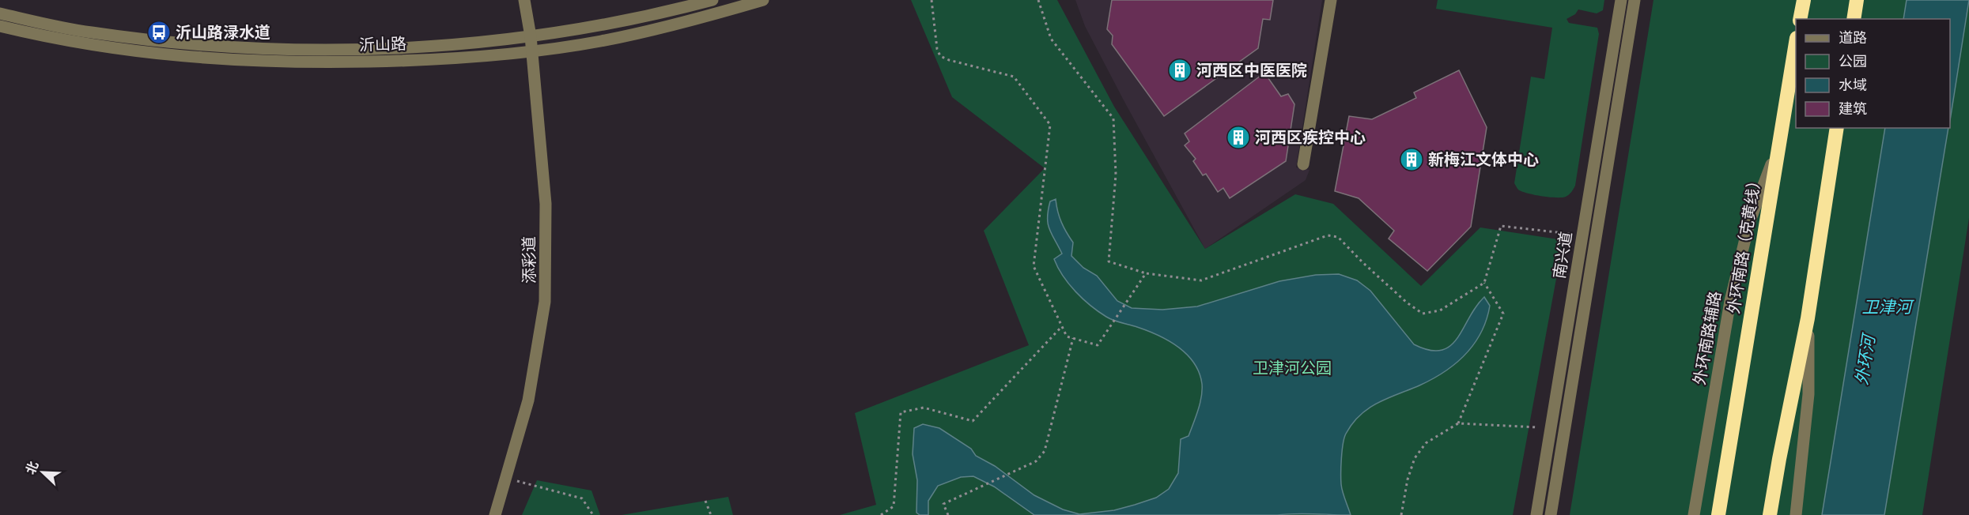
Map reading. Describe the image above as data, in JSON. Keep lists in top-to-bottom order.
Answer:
{
  "streets": {
    "highway": ["外环南路（克黄线）"],
    "street": [
      "沂山路",
      "南兴道",
      "添彩道",
      "外环南路辅路"
    ]
  },
  "crossings": [
    ["沂山路", "添彩道"],
    ["外环南路（克黄线）", "外环南路辅路"]
  ],
  "water": ["卫津河", "外环河"],
  "parks": ["卫津河公园"],
  "places": {
    "bus stop": ["沂山路渌水道"],
    "building": ["河西区中医医院", "河西区疾控中心", "新梅江文体中心"]
  },
  "legend": [
    "道路",
    "公园",
    "水域",
    "建筑"
  ],
  "north": "top left"
}
